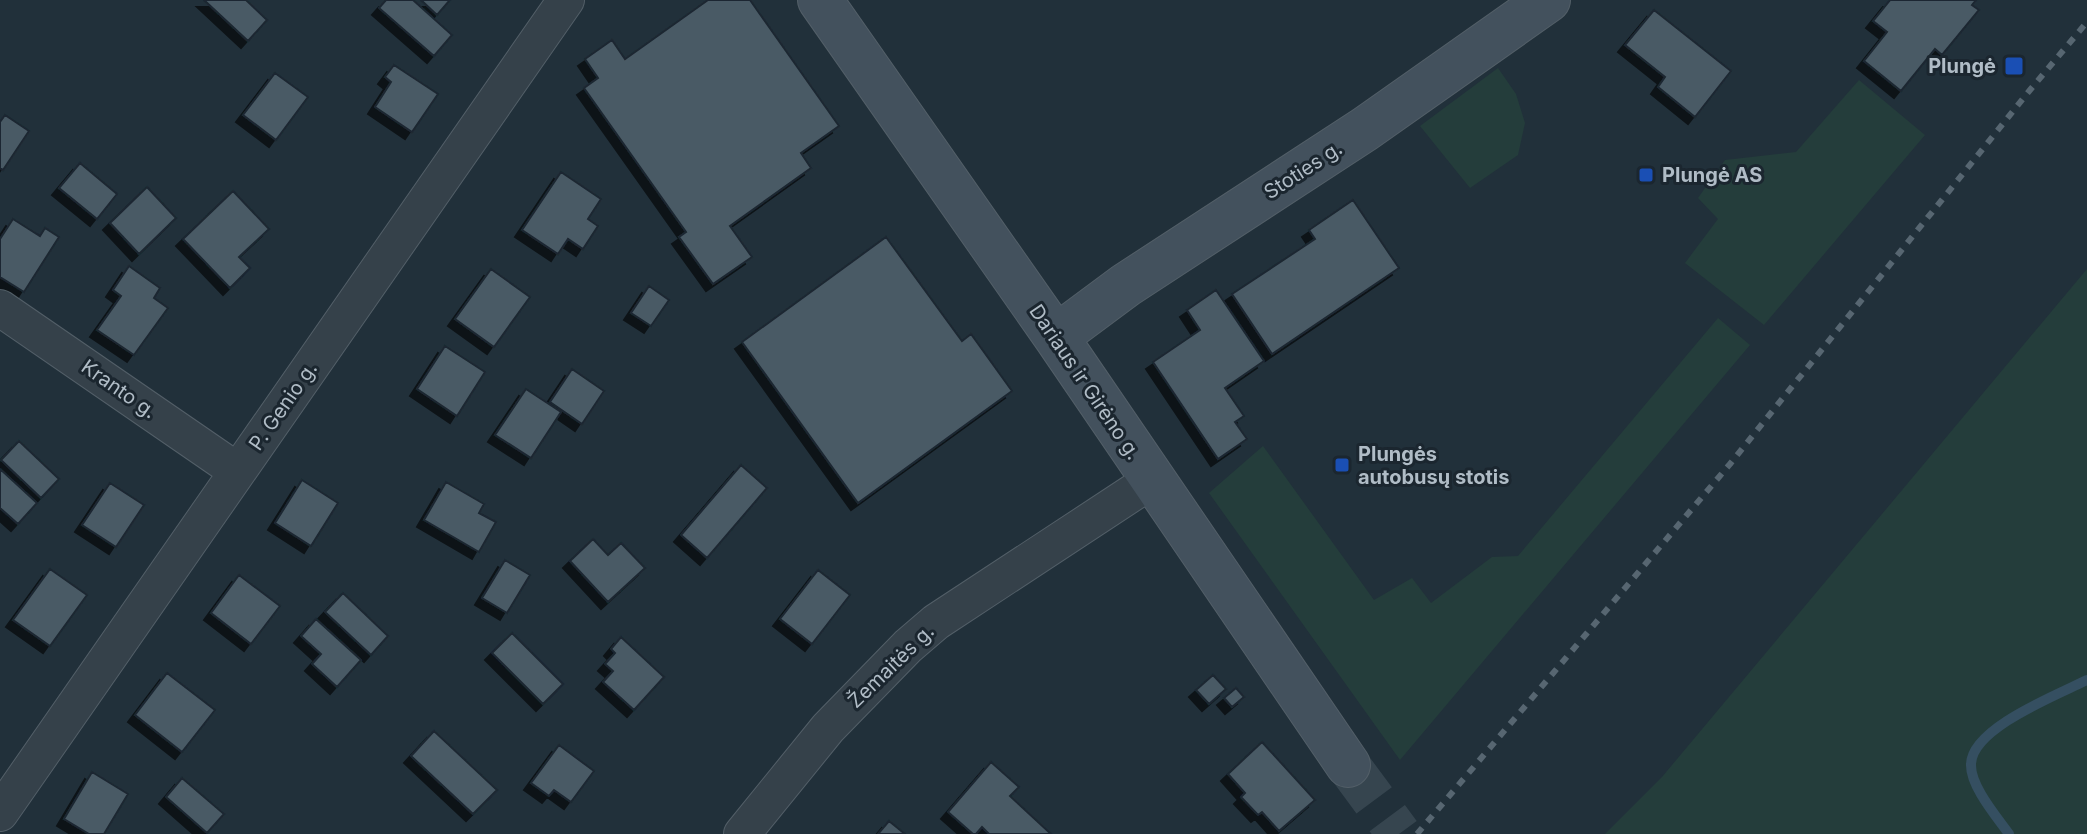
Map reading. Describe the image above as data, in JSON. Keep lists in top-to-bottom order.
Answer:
{
  "streets": {
    "main road": ["Stoties g.", "Dariaus ir Girėno g."],
    "street": ["Kranto g.", "P. Genio g.", "Žemaitės g."]
  },
  "crossings": [
    ["Stoties g.", "Dariaus ir Girėno g."],
    ["Dariaus ir Girėno g.", "Žemaitės g."],
    ["Kranto g.", "P. Genio g."]
  ],
  "places": {
    "transit": ["Plungė", "Plungė AS", "Plungės autobusų stotis"]
  }
}
